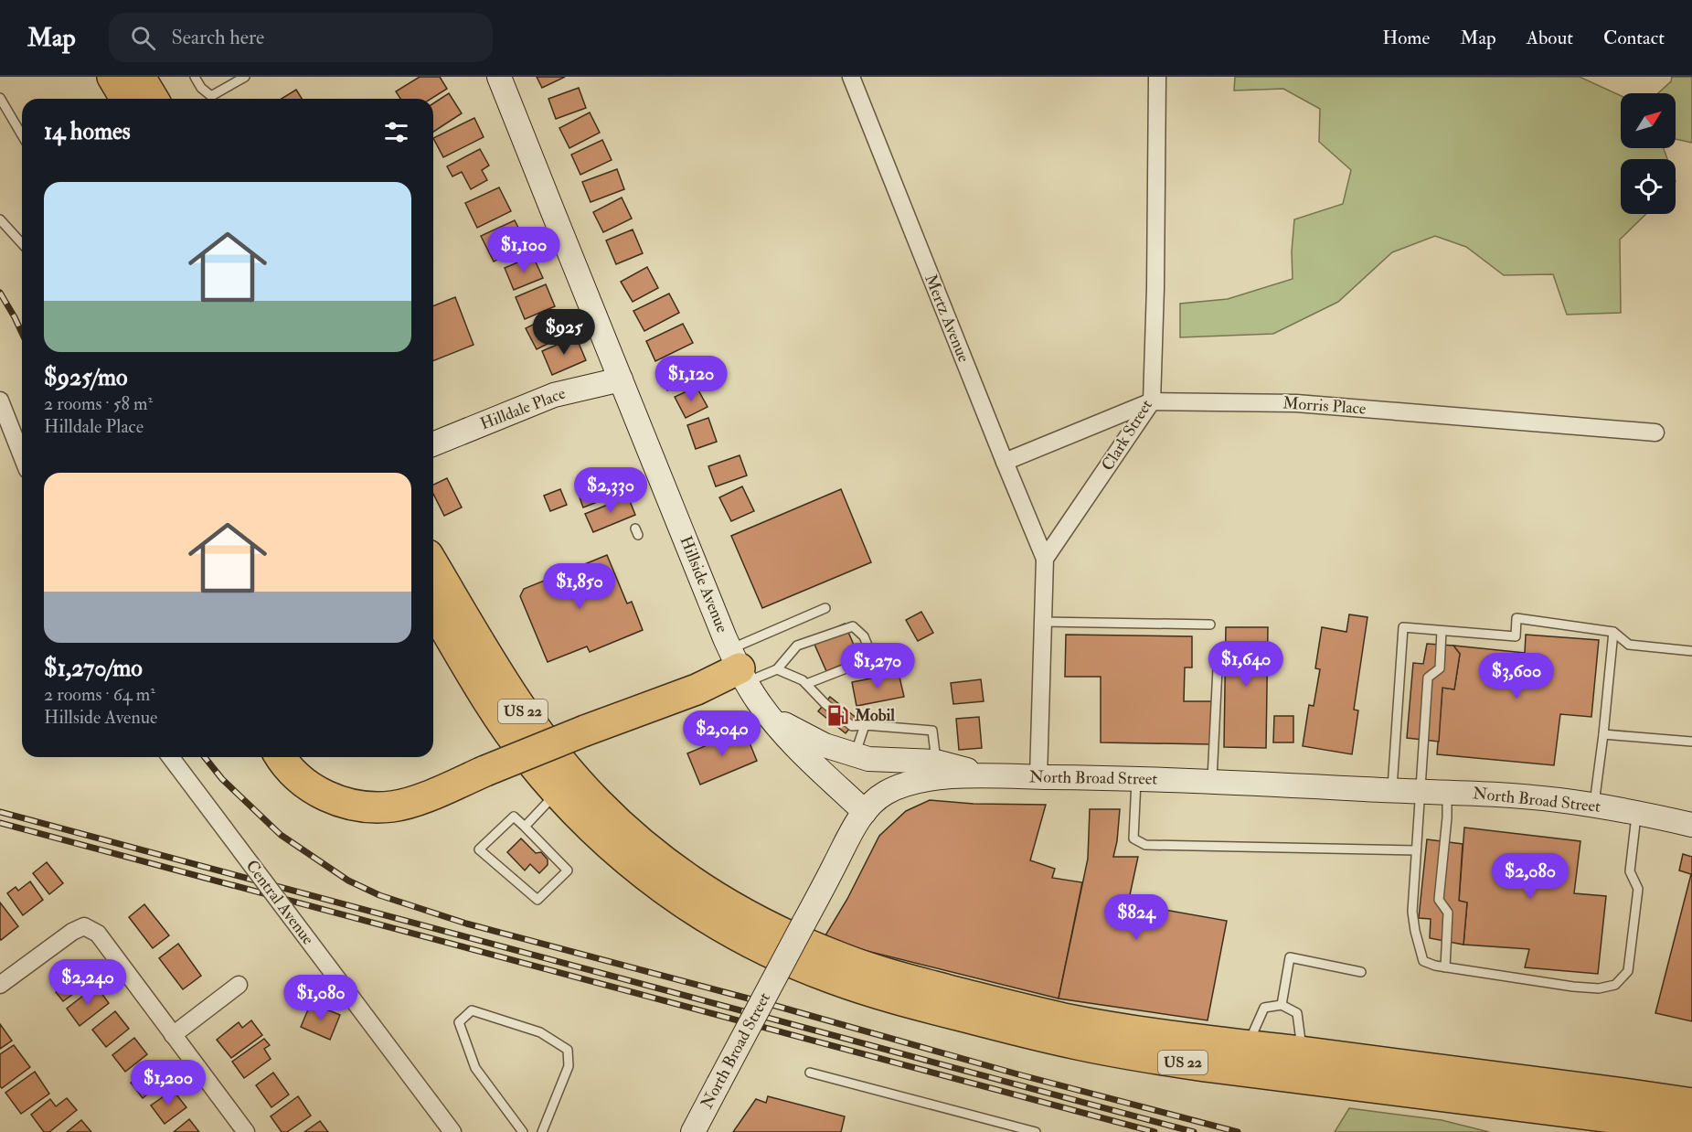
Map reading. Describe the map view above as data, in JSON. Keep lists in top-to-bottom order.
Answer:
{
  "streets": {
    "highway": ["US 22"],
    "main road": ["Hilldale Place", "Hillside Avenue", "North Broad Street"],
    "street": [
      "Mertz Avenue",
      "Morris Place",
      "Clark Street",
      "Central Avenue"
    ]
  },
  "crossings": [
    ["Mertz Avenue", "Morris Place"],
    ["Mertz Avenue", "Clark Street"],
    ["Morris Place", "Clark Street"],
    ["Hilldale Place", "Hillside Avenue"],
    ["Hillside Avenue", "North Broad Street"]
  ],
  "places": {
    "fuel station": ["Mobil"]
  },
  "north": "top right",
  "page": {
    "header": "Map",
    "search": "Search here",
    "nav": [
      "Home",
      "Map",
      "About",
      "Contact"
    ],
    "heading": "14 homes",
    "list": [
      {
        "name": "$925/mo",
        "note": "2 rooms · 58 m² · Hilldale Place"
      },
      {
        "name": "$1,270/mo",
        "note": "2 rooms · 64 m² · Hillside Avenue"
      }
    ],
    "price": [
      "$1,100",
      "$925",
      "$1,120",
      "$2,330",
      "$1,850",
      "$1,640",
      "$1,270",
      "$3,600",
      "$2,040",
      "$2,080",
      "$824",
      "$2,240",
      "$1,080",
      "$1,200"
    ]
  }
}
